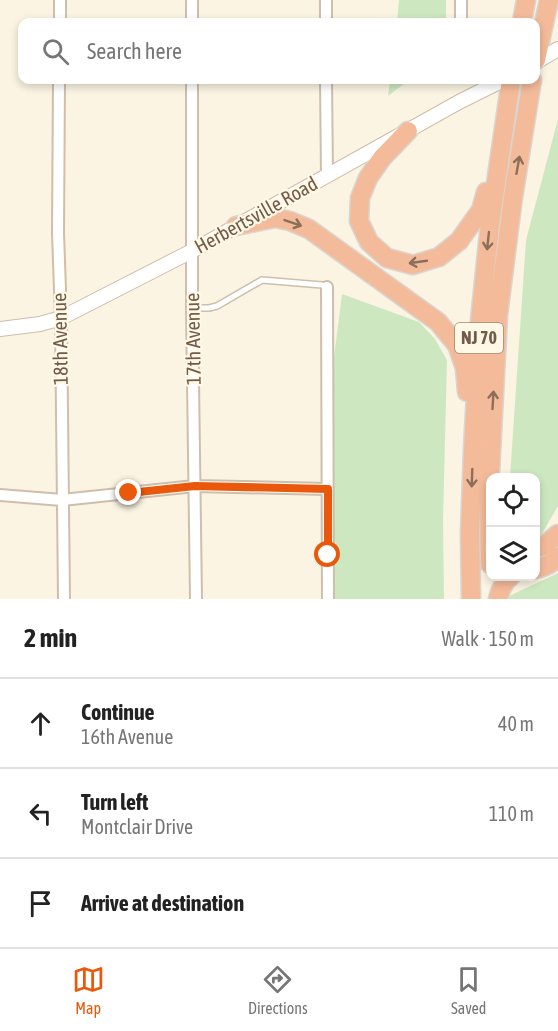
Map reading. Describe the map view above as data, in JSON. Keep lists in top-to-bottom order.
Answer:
{
  "streets": {
    "highway": ["NJ 70"],
    "main road": ["Herbertsville Road"],
    "street": ["18th Avenue", "17th Avenue"]
  },
  "crossings": [
    ["Herbertsville Road", "18th Avenue"],
    ["Herbertsville Road", "17th Avenue"]
  ],
  "page": {
    "search": "Search here",
    "heading": ["2 min", "Walk · 150 m"],
    "list": [
      ["Continue", "16th Avenue", "40 m"],
      ["Turn left", "Montclair Drive", "110 m"],
      "Arrive at destination"
    ],
    "nav": ["Map", "Directions", "Saved"]
  }
}
